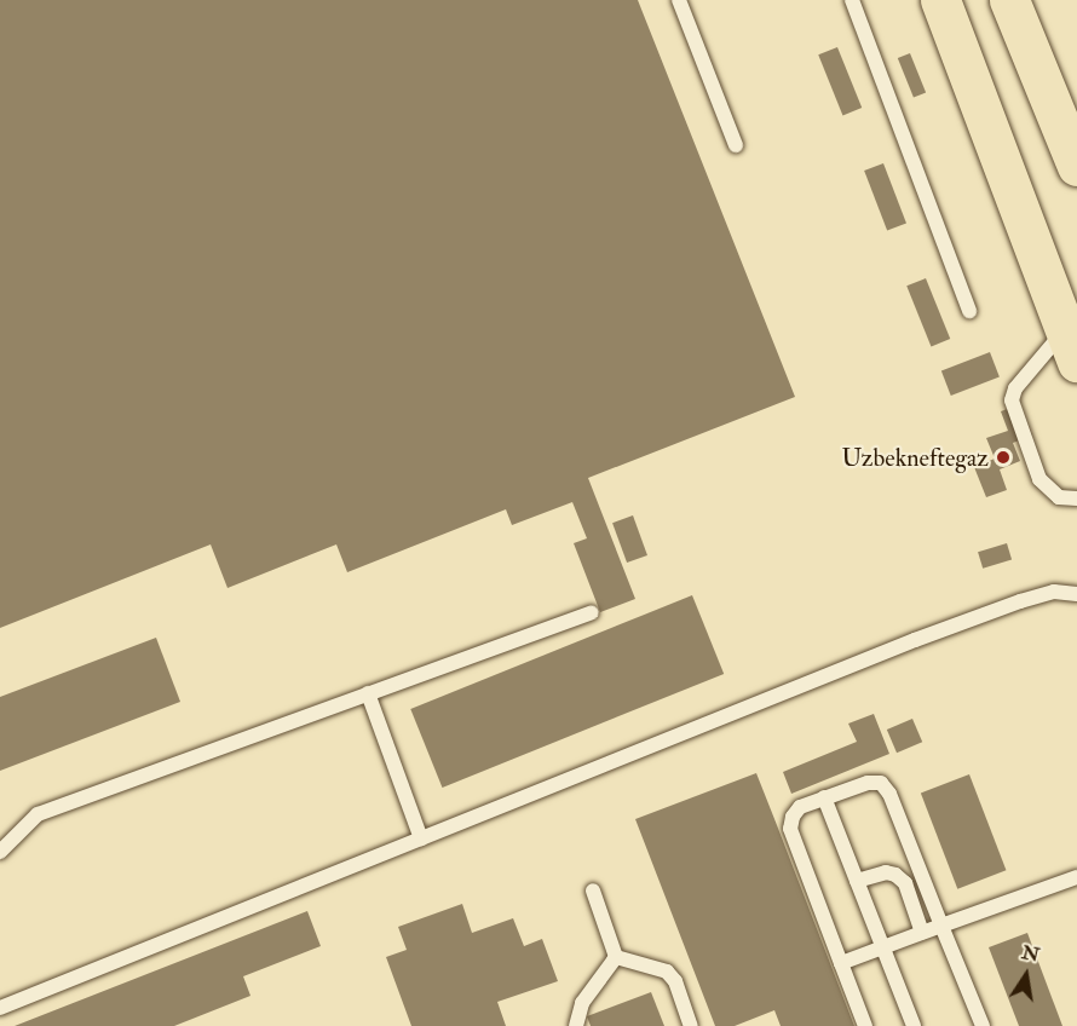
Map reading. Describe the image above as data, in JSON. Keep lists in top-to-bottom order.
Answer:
{
  "places": ["Uzbekneftegaz"],
  "north": "top"
}
